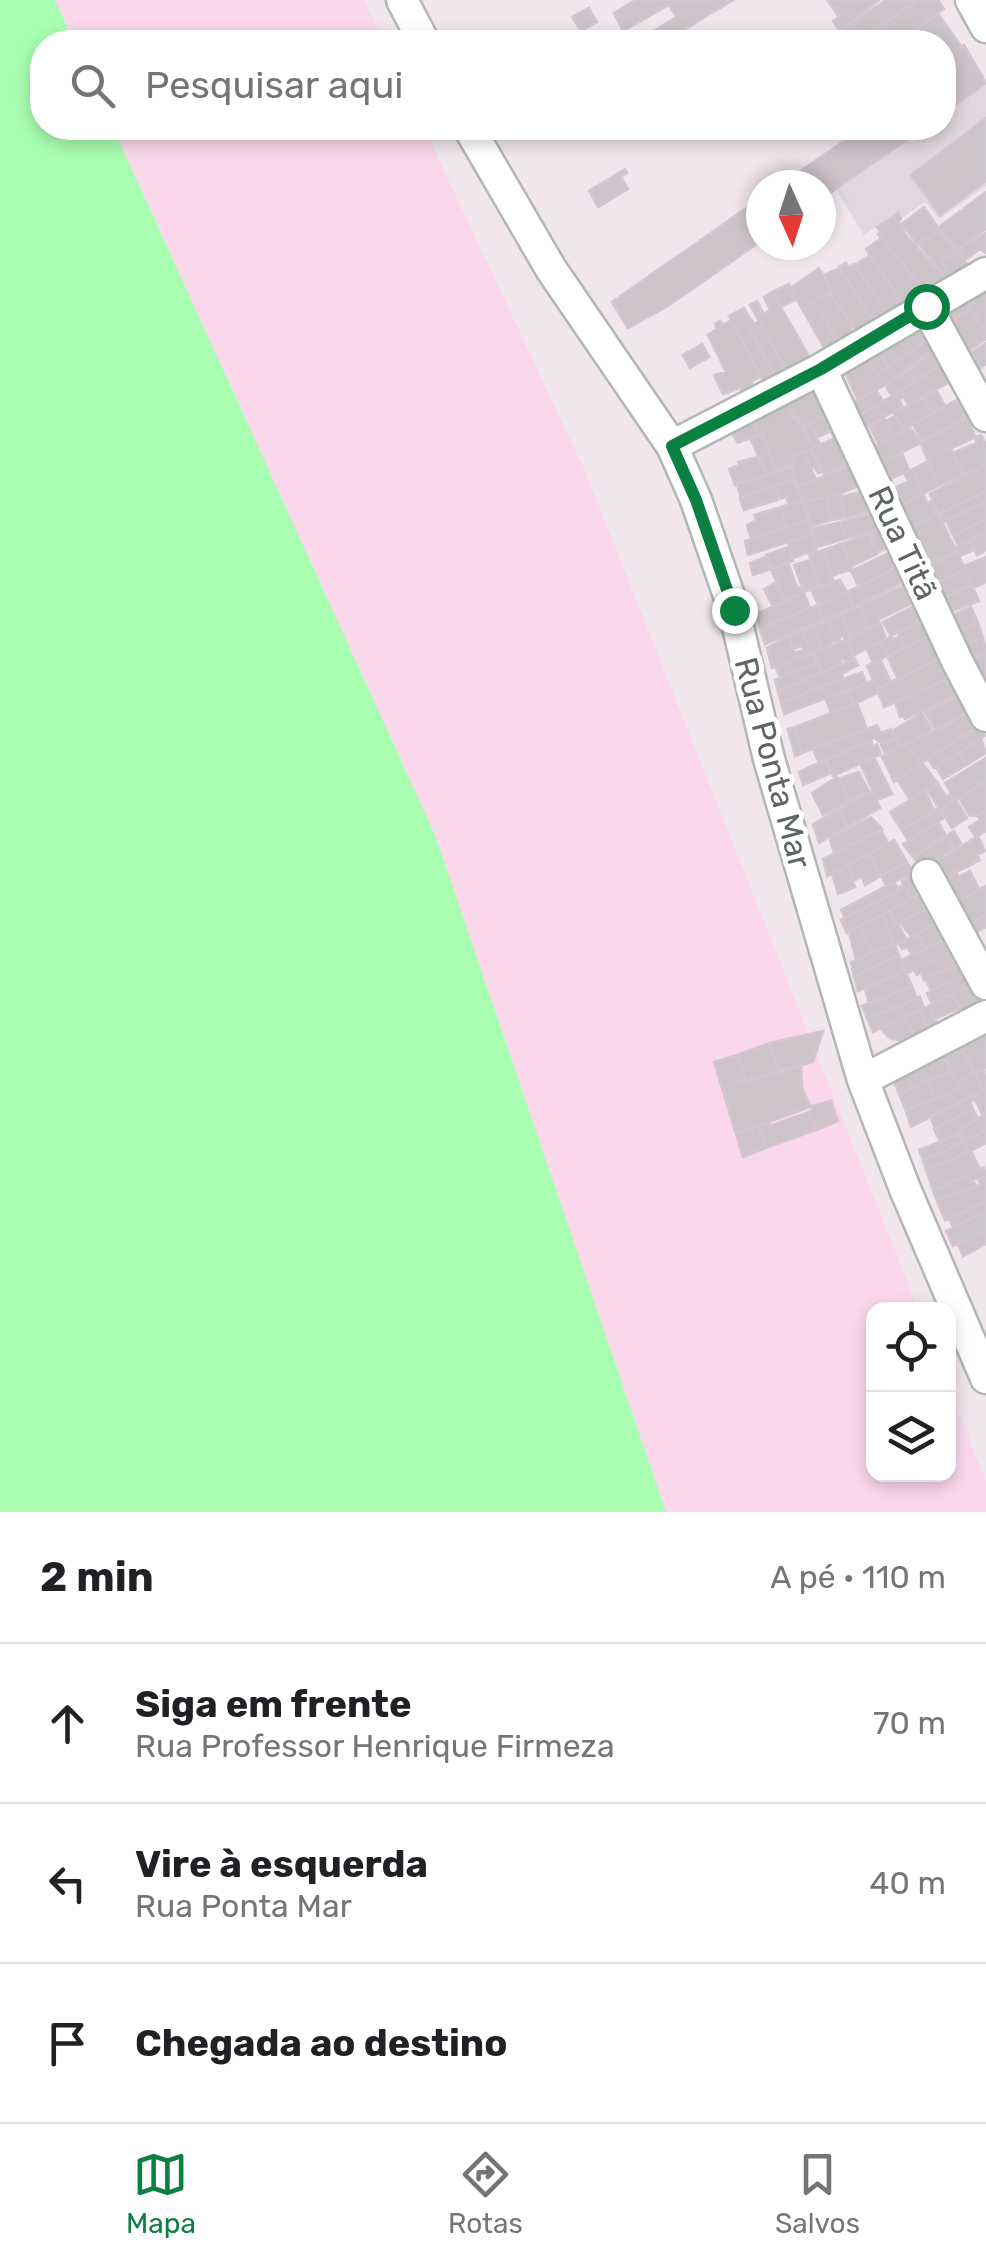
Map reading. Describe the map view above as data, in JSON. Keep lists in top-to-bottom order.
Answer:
{
  "streets": {
    "street": ["Rua Titã", "Rua Ponta Mar"]
  },
  "north": "bottom",
  "page": {
    "search": "Pesquisar aqui",
    "heading": ["2 min", "A pé · 110 m"],
    "list": [
      ["Siga em frente", "Rua Professor Henrique Firmeza", "70 m"],
      ["Vire à esquerda", "Rua Ponta Mar", "40 m"],
      "Chegada ao destino"
    ],
    "nav": ["Mapa", "Rotas", "Salvos"]
  }
}
